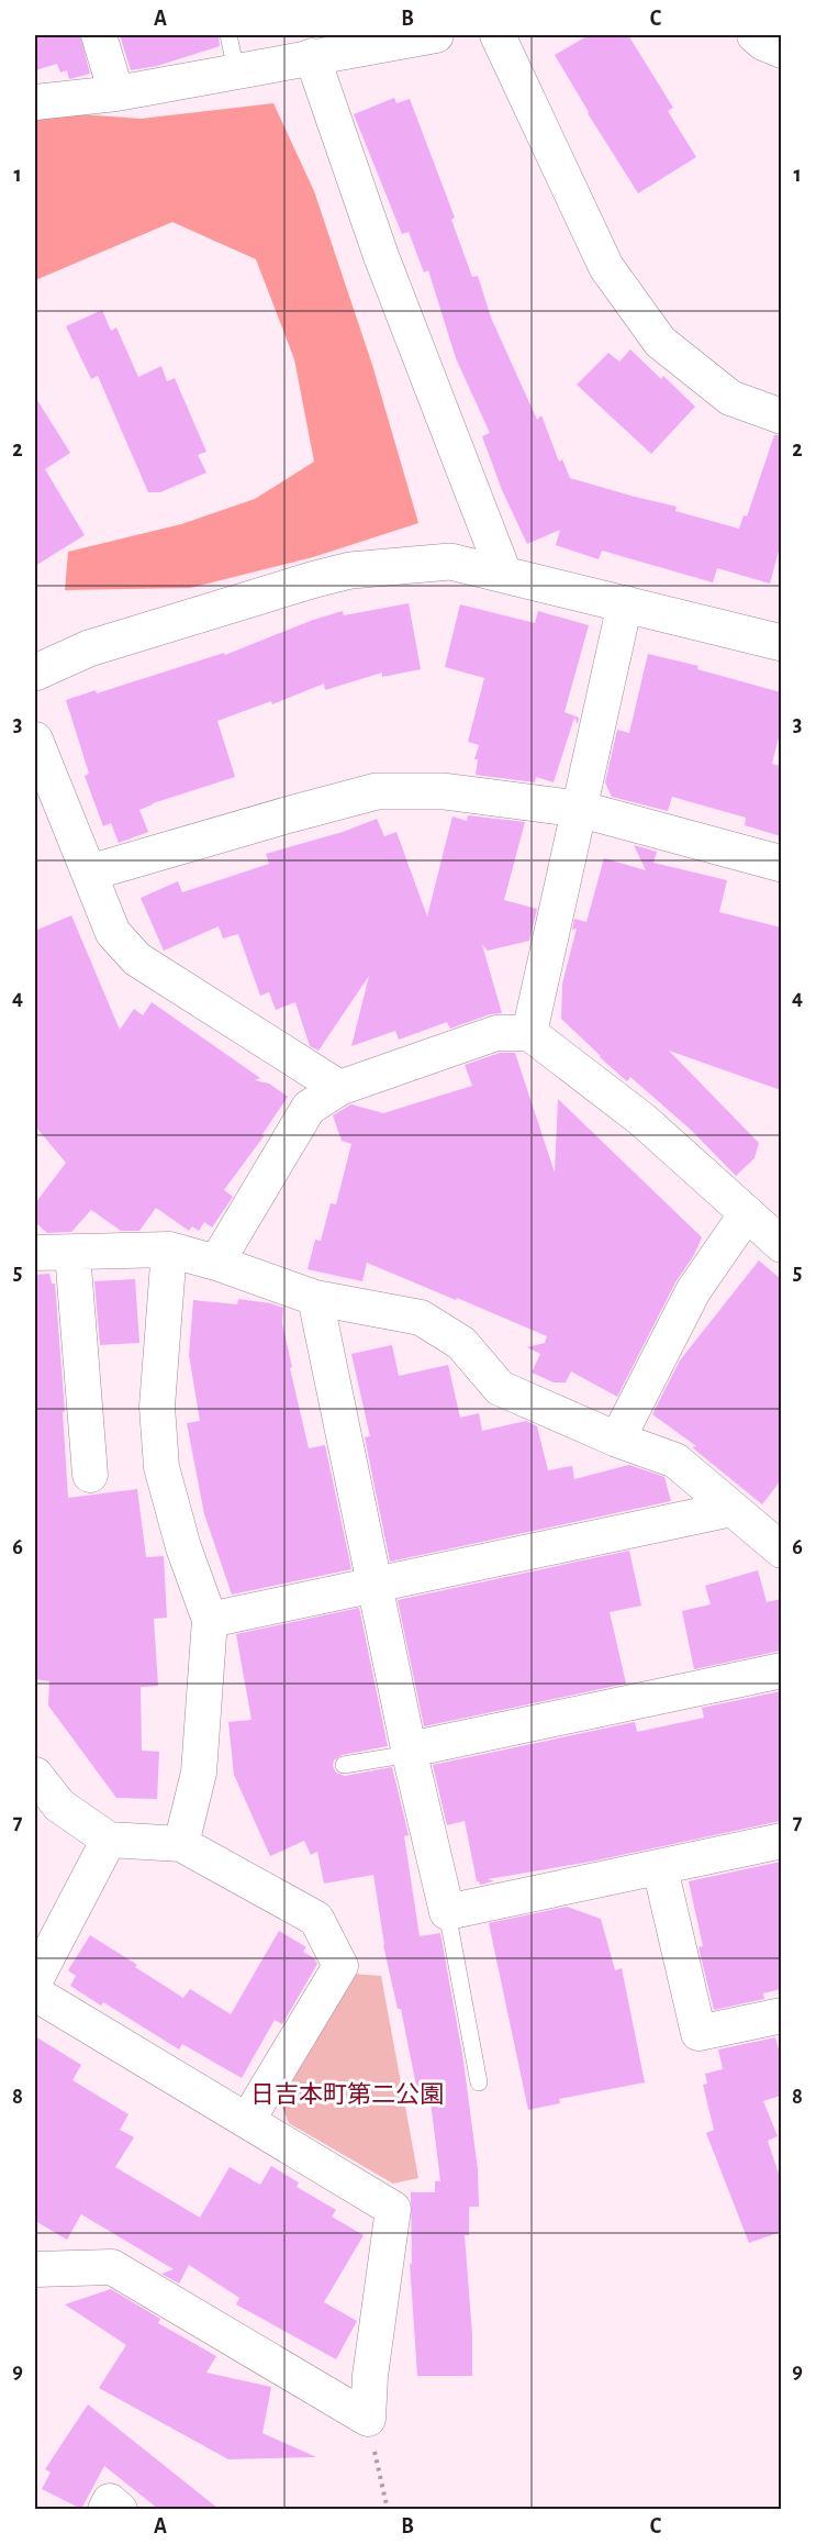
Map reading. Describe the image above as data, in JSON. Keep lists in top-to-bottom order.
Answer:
{
  "parks": ["日吉本町第二公園"],
  "grid": {
    "columns": ["A", "B", "C"],
    "rows": [
      "1",
      "2",
      "3",
      "4",
      "5",
      "6",
      "7",
      "8",
      "9"
    ]
  }
}
